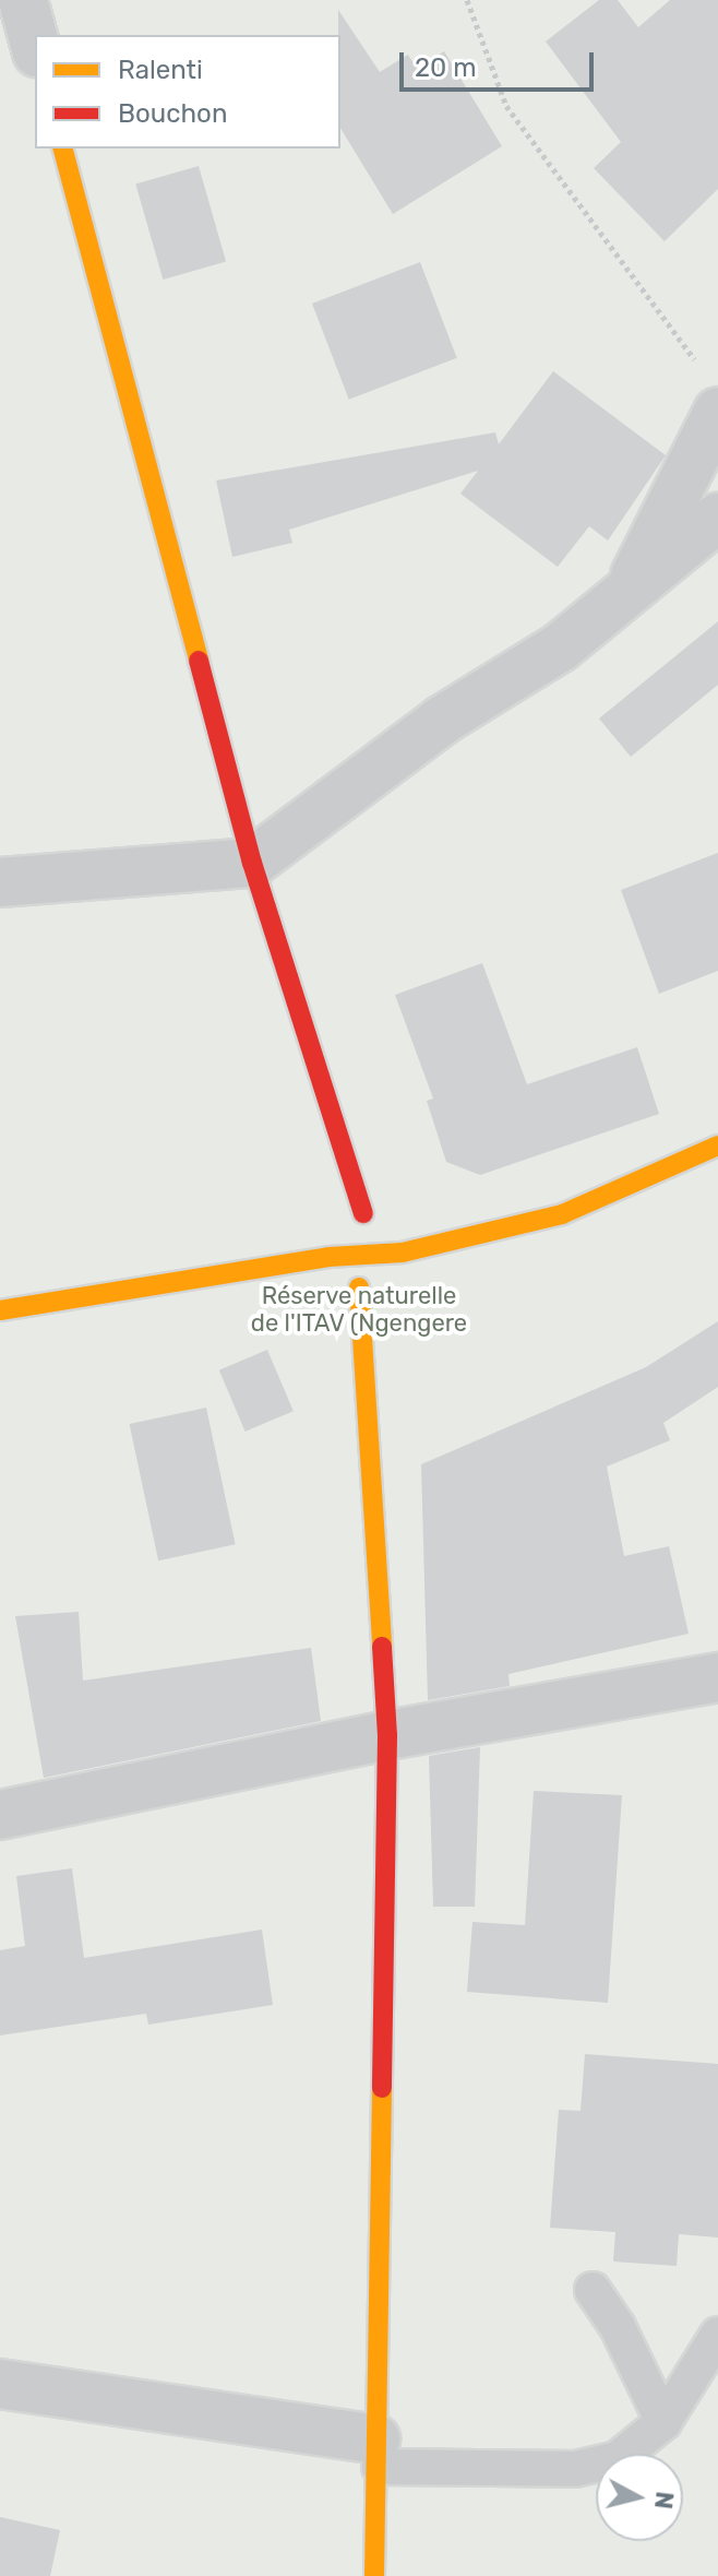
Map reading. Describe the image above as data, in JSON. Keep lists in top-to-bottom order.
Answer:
{
  "parks": ["Réserve naturelle de l'ITAV (Ngengere"],
  "legend": ["Ralenti", "Bouchon"],
  "scale_bar": "20 m",
  "north": "right"
}
